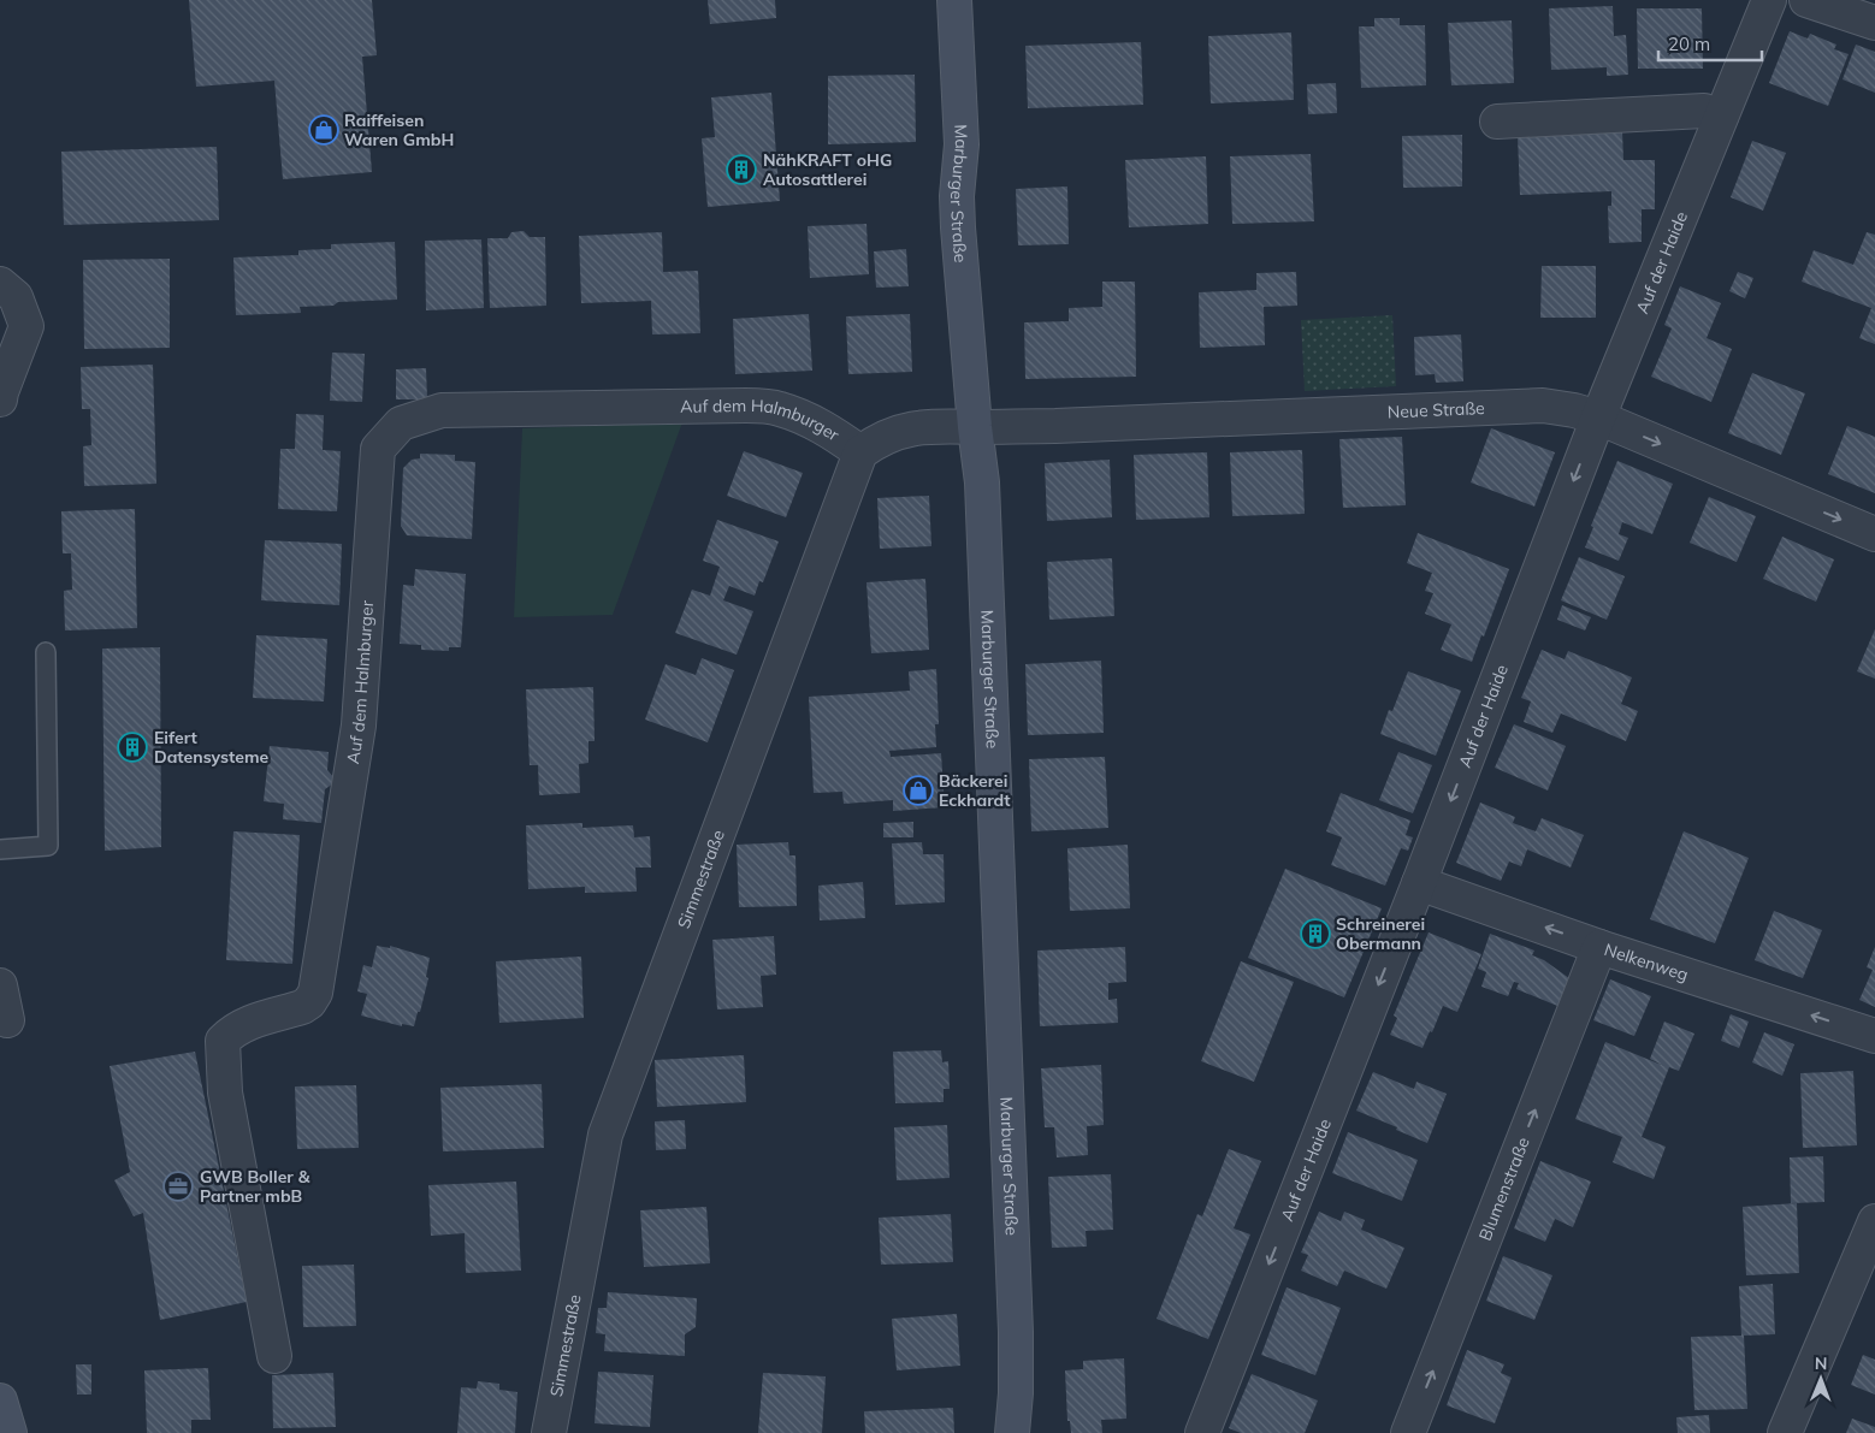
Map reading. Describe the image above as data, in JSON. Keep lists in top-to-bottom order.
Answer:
{
  "streets": {
    "street": [
      "Marburger Straße",
      "Auf der Haide",
      "Neue Straße",
      "Auf dem Halmburger",
      "Simmestraße",
      "Nelkenweg",
      "Blumenstraße"
    ]
  },
  "crossings": [
    ["Marburger Straße", "Neue Straße"],
    ["Auf der Haide", "Neue Straße"],
    ["Auf der Haide", "Nelkenweg"],
    ["Auf dem Halmburger", "Simmestraße"],
    ["Nelkenweg", "Blumenstraße"]
  ],
  "one_way": ["Auf der Haide", "Nelkenweg", "Blumenstraße"],
  "places": {
    "shop": ["Raiffeisen Waren GmbH", "Bäckerei Eckhardt"],
    "building": ["NähKRAFT oHG Autosattlerei", "Eifert Datensysteme", "Schreinerei Obermann"],
    "office": ["GWB Boller & Partner mbB"]
  },
  "scale_bar": "20 m",
  "north": "top"
}
